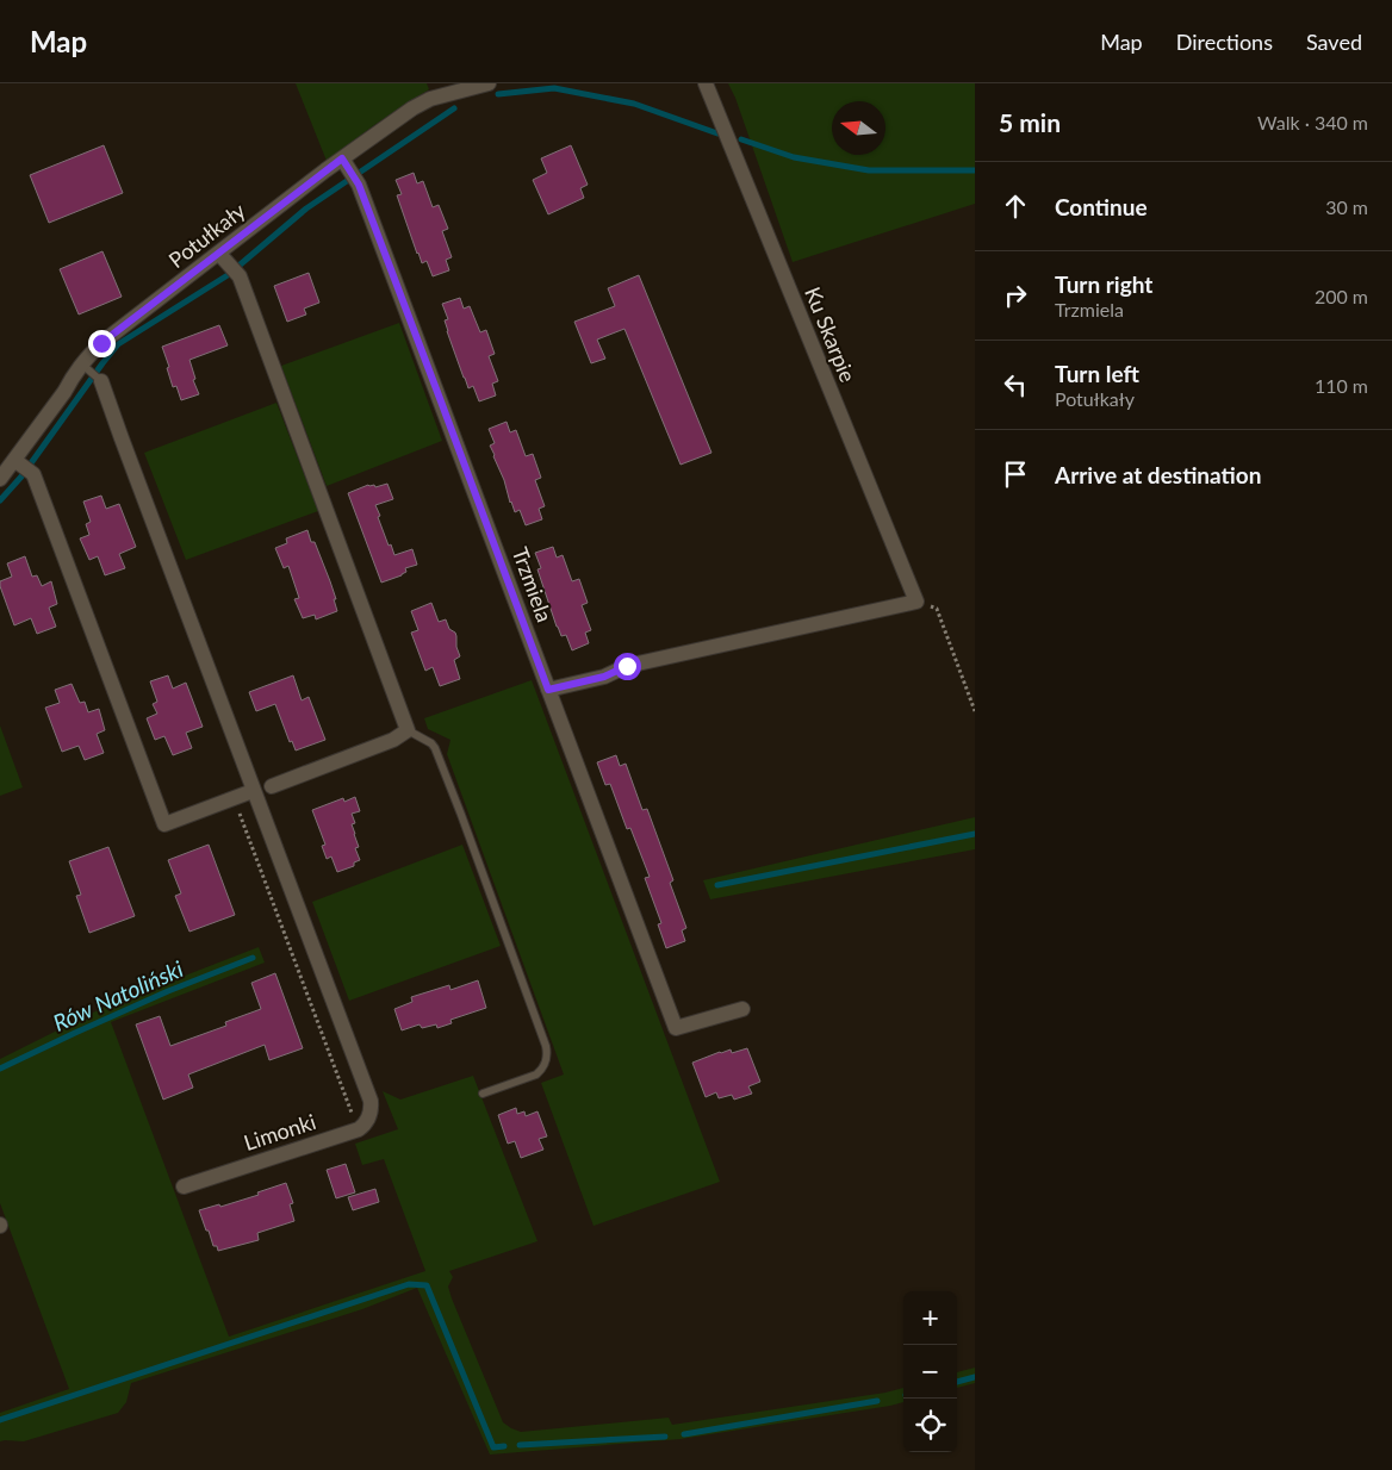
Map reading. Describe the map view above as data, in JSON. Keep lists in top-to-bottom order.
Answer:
{
  "streets": {
    "street": [
      "Potułkały",
      "Ku Skarpie",
      "Trzmiela",
      "Limonki"
    ]
  },
  "crossings": [
    ["Potułkały", "Trzmiela"]
  ],
  "water": ["Rów Natoliński"],
  "north": "left",
  "page": {
    "header": "Map",
    "nav": ["Map", "Directions", "Saved"],
    "heading": ["5 min", "Walk · 340 m"],
    "list": [
      ["Continue", "30 m"],
      ["Turn right", "Trzmiela", "200 m"],
      ["Turn left", "Potułkały", "110 m"],
      "Arrive at destination"
    ],
    "map_buttons": ["+", "−"]
  }
}
